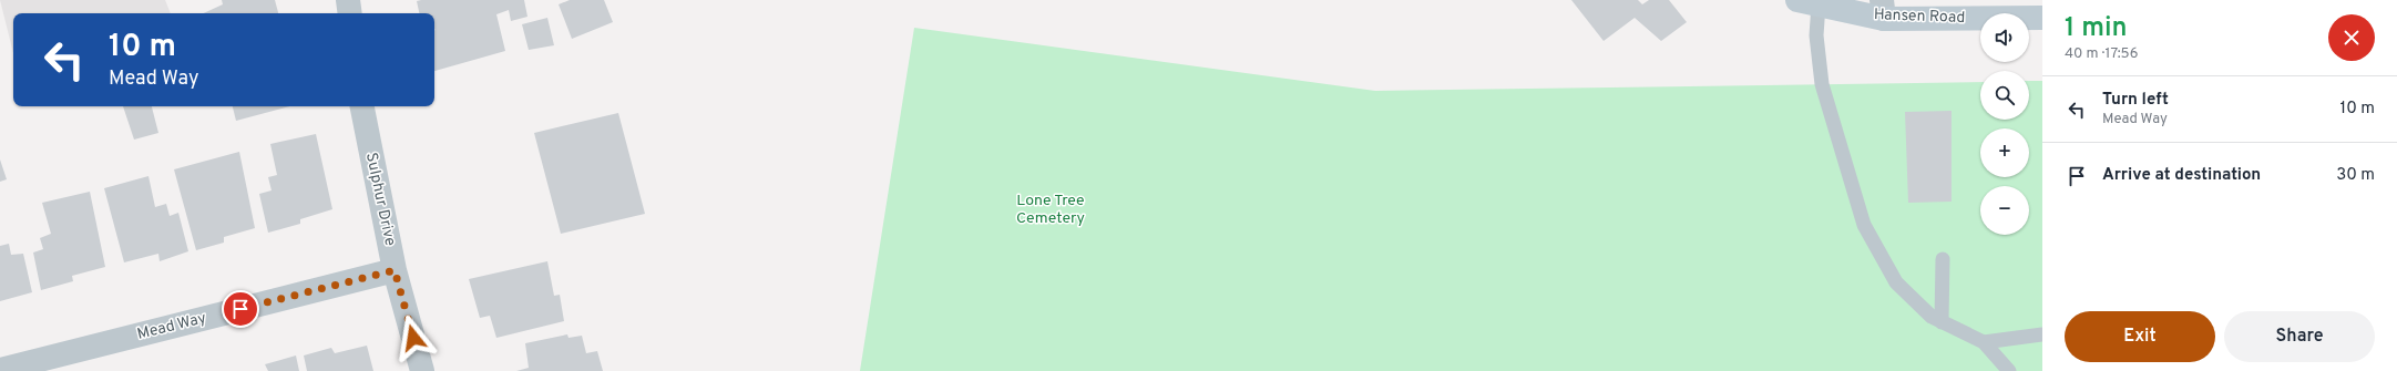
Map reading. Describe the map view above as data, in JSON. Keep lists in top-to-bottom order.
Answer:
{
  "streets": {
    "street": ["Hansen Road", "Sulphur Drive", "Mead Way"]
  },
  "crossings": [
    ["Sulphur Drive", "Mead Way"]
  ],
  "parks": ["Lone Tree Cemetery"],
  "page": {
    "heading": ["1 min", "40 m · 17:56"],
    "map_buttons": ["+", "−"],
    "turn": ["10 m", "Mead Way"],
    "list": [
      {
        "name": "Turn left",
        "note": "Mead Way",
        "value": "10 m"
      },
      {
        "name": "Arrive at destination",
        "value": "30 m"
      }
    ],
    "buttons": ["Exit", "Share"]
  }
}
